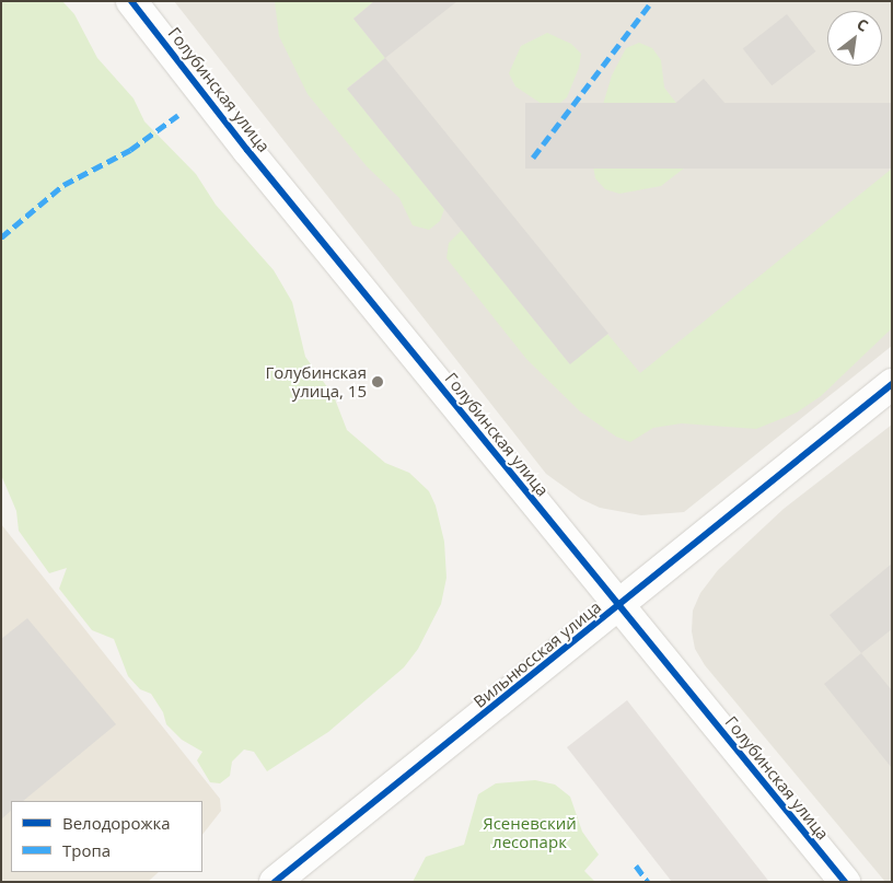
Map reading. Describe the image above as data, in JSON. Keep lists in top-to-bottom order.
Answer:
{
  "streets": {
    "street": ["Голубинская улица", "Вильнюсская улица"]
  },
  "crossings": [
    ["Голубинская улица", "Вильнюсская улица"]
  ],
  "parks": ["Ясеневский лесопарк"],
  "places": ["Голубинская улица, 15"],
  "legend": ["Велодорожка", "Тропа"],
  "north": "top right"
}
